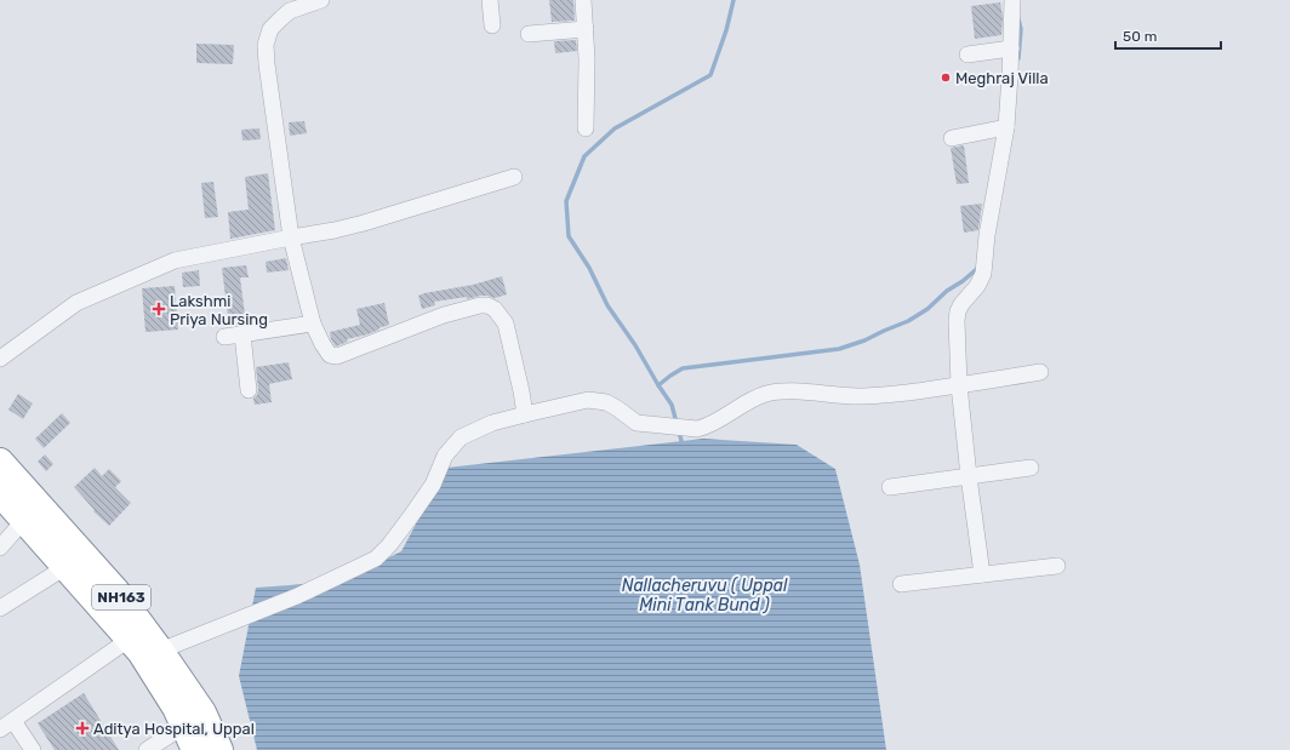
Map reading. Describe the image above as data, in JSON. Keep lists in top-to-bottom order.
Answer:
{
  "streets": {
    "highway": ["NH163"]
  },
  "water": ["Nallacheruvu ( Uppal Mini Tank Bund )"],
  "places": {
    "other": ["Meghraj Villa"],
    "health": ["Lakshmi Priya Nursing", "Aditya Hospital, Uppal"]
  },
  "scale_bar": "50 m"
}
